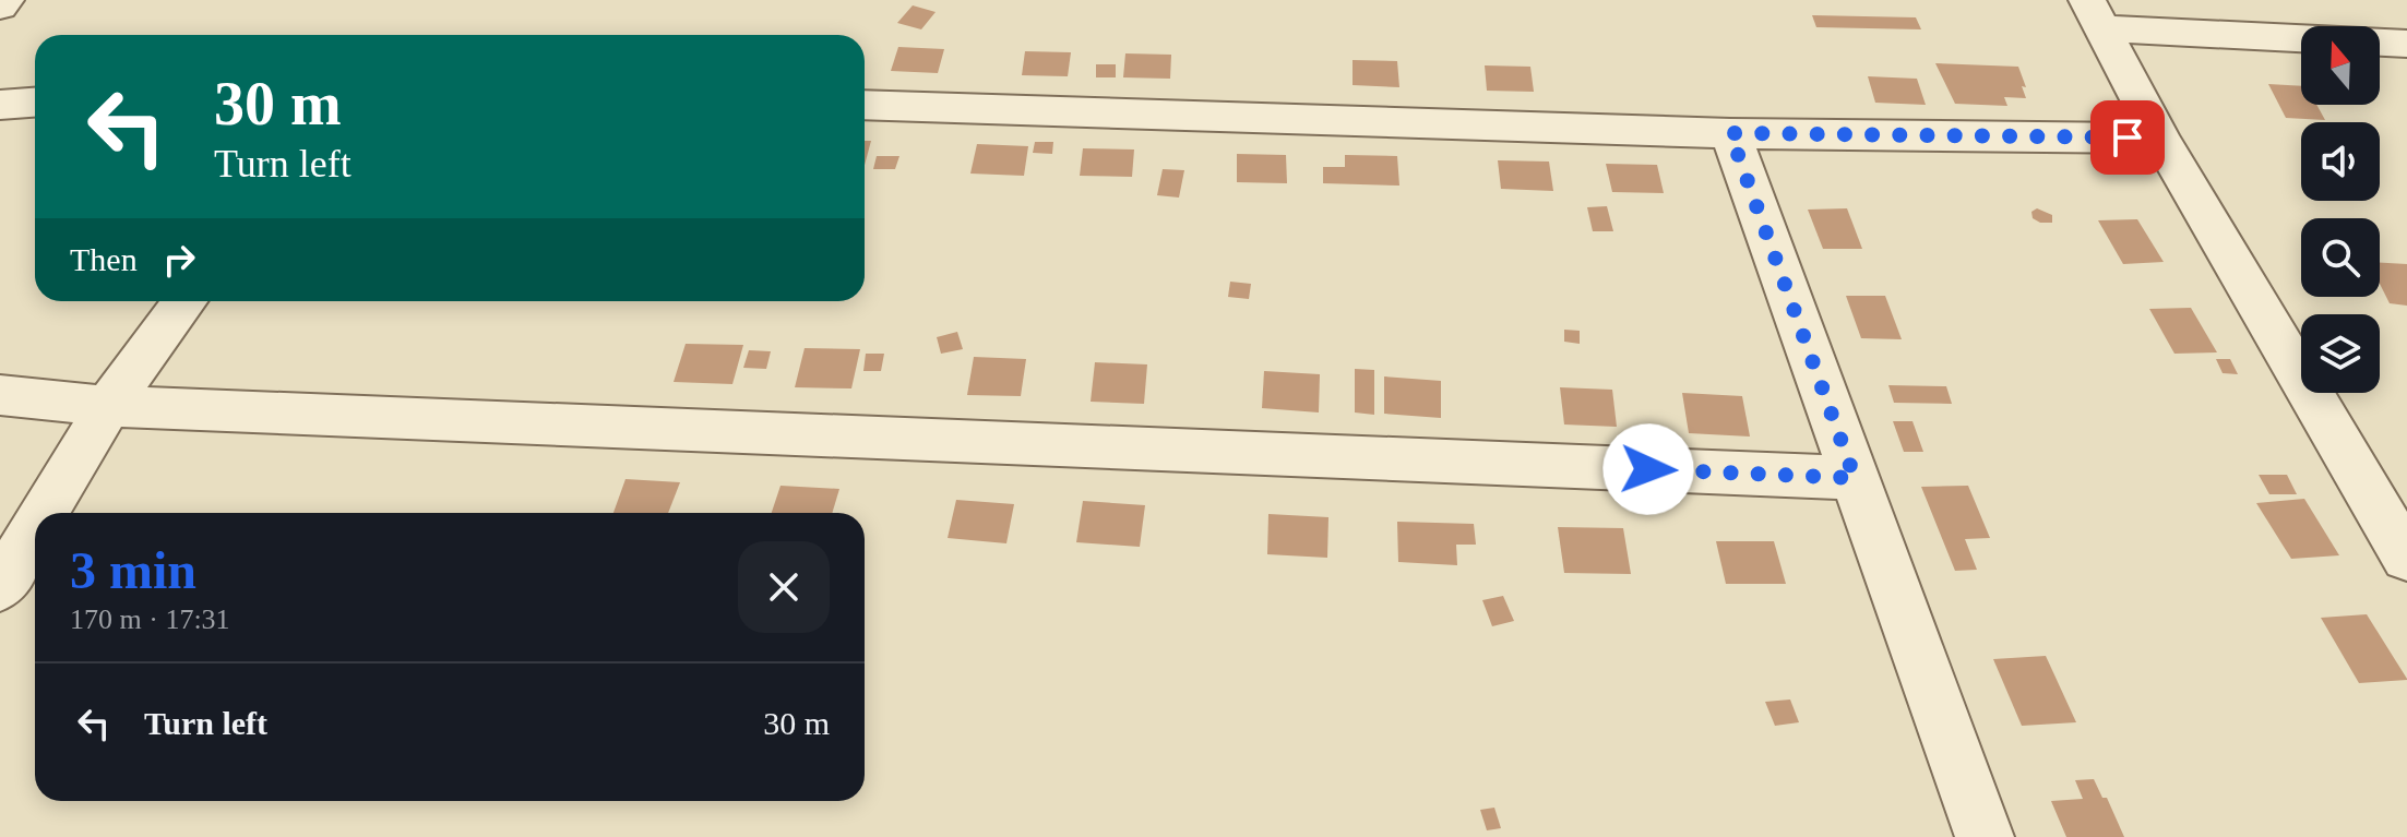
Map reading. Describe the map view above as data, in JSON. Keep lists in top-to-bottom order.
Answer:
{
  "north": "top",
  "page": {
    "turn": ["30 m", "Turn left"],
    "then": "Then",
    "heading": ["3 min", "170 m · 17:31"],
    "list": [
      {
        "name": "Turn left",
        "value": "30 m"
      }
    ]
  }
}
